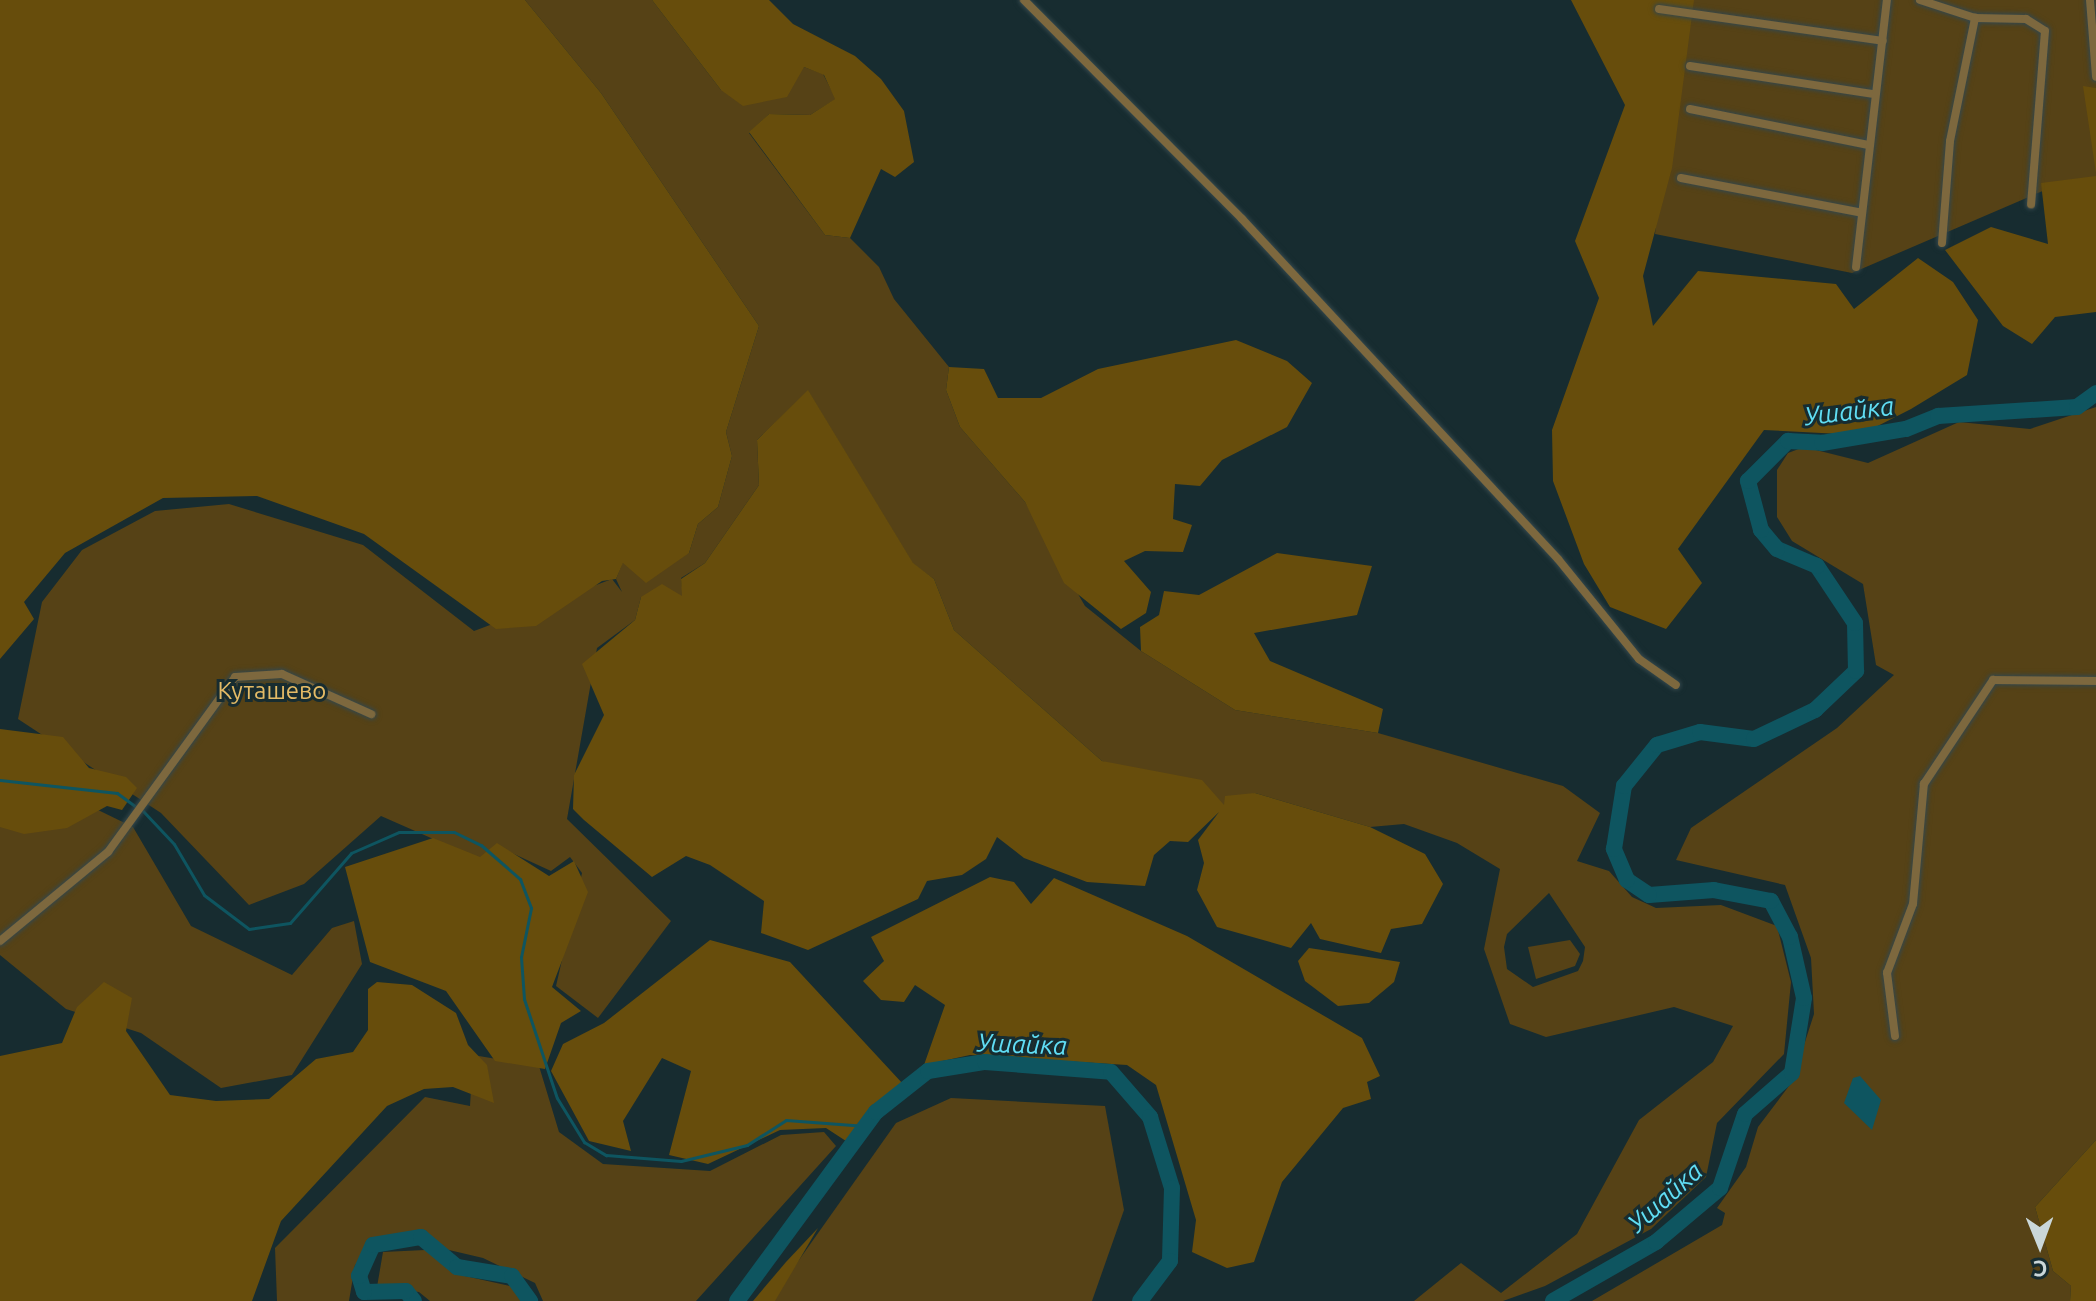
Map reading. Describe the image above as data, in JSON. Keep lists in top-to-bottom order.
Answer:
{
  "water": ["Ушайка"],
  "parks": ["Куташево"],
  "north": "bottom"
}
